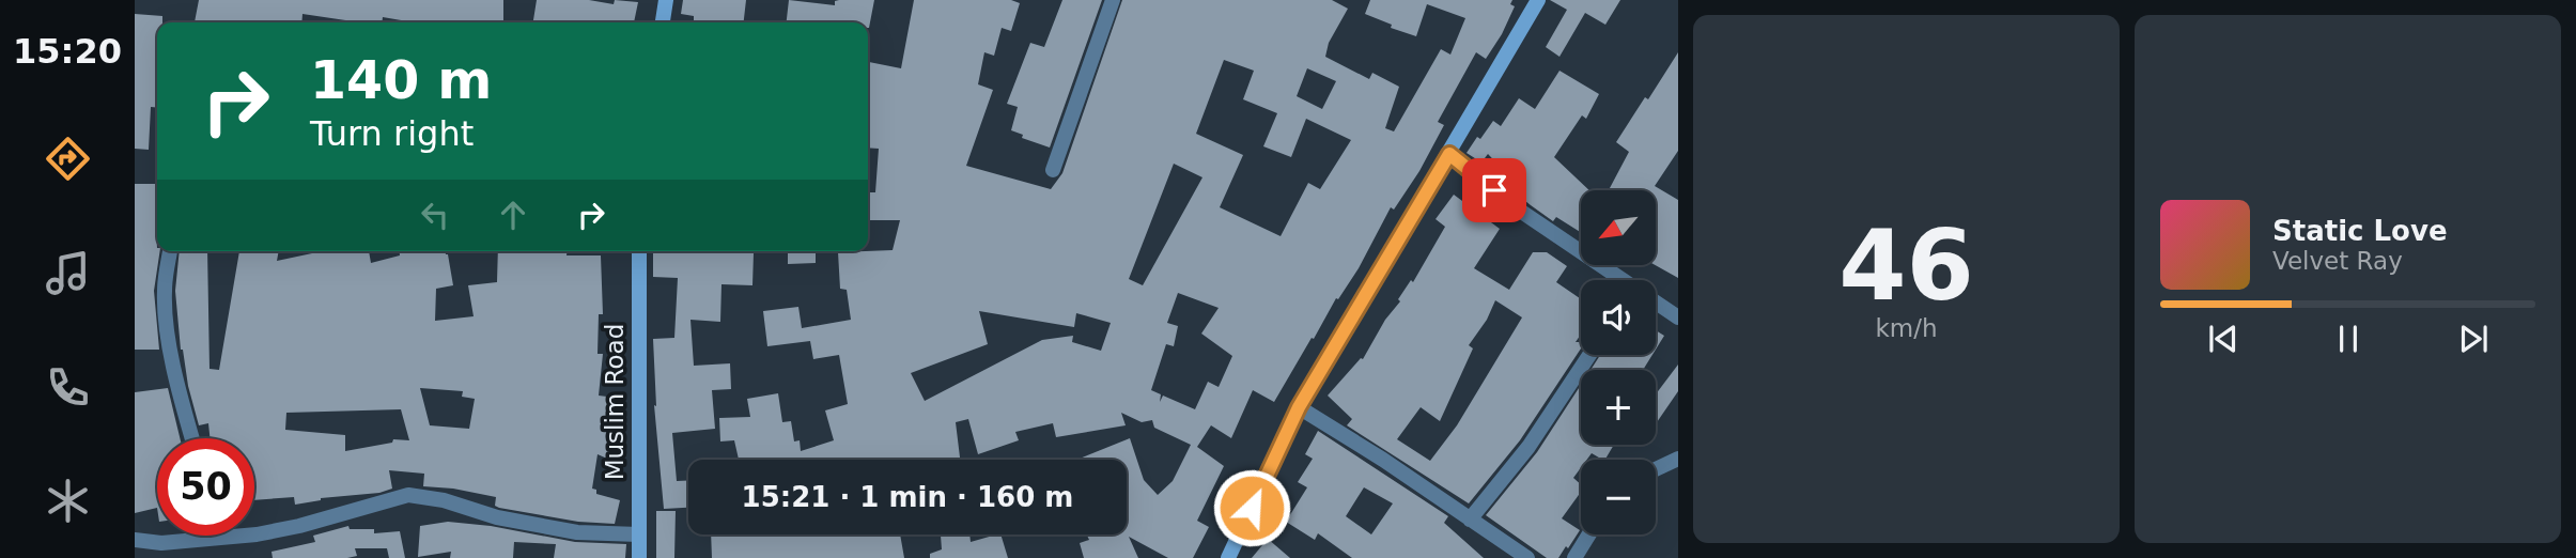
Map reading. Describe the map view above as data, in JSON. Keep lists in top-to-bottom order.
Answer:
{
  "streets": {
    "main road": ["Muslim Road"]
  },
  "north": "bottom left",
  "page": {
    "tabs": "15:20",
    "tile": ["46", "km/h"],
    "turn": ["140 m", "Turn right"],
    "map_buttons": ["+", "−"],
    "song": ["Static Love", "Velvet Ray"],
    "limit": "50",
    "trip": "15:21 · 1 min · 160 m"
  }
}
